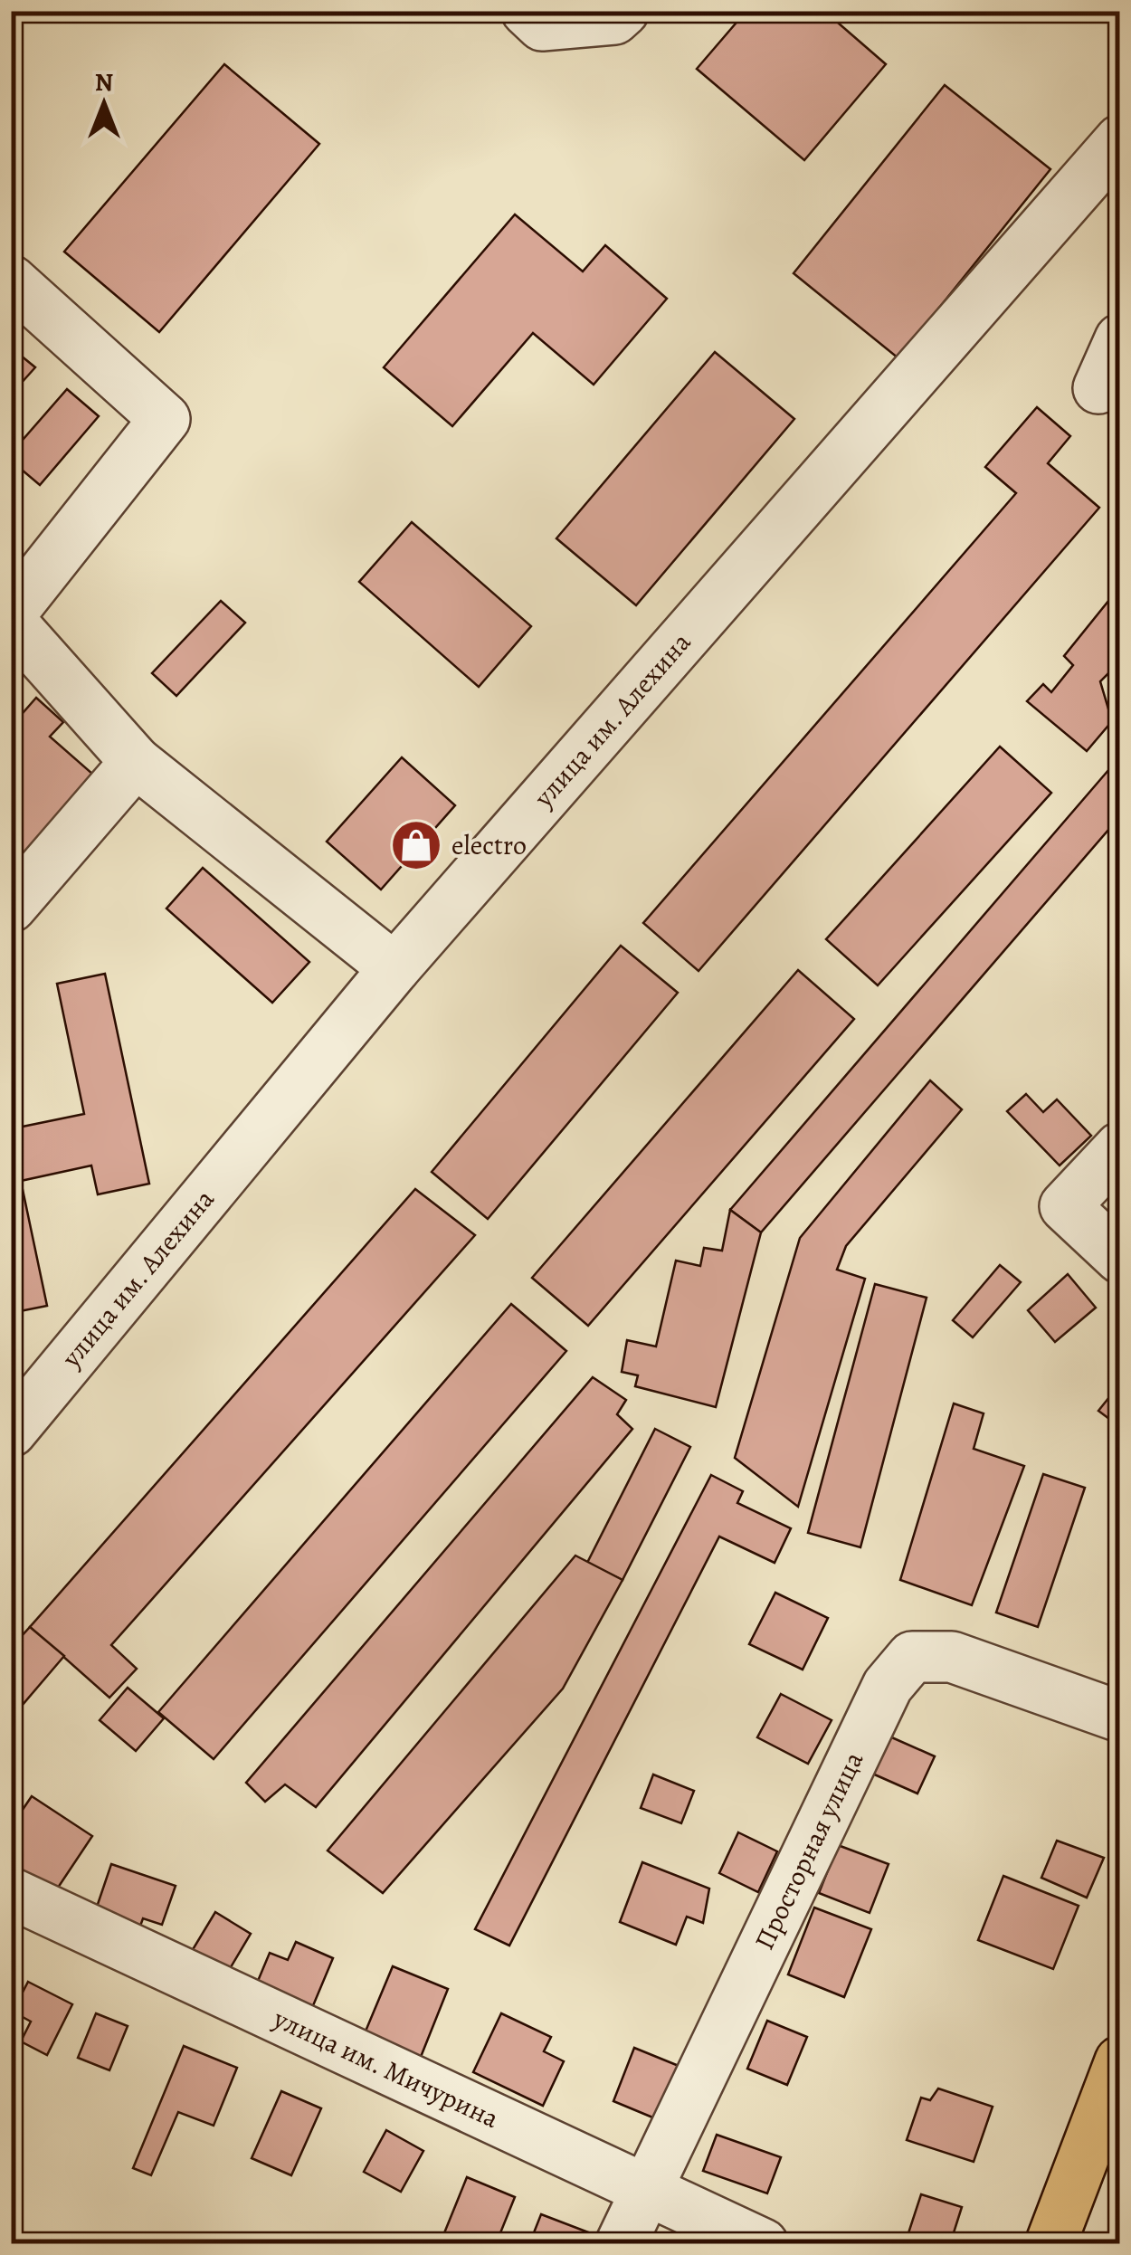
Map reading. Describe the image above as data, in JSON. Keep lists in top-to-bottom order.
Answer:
{
  "streets": {
    "street": ["улица им. Алехина", "Просторная улица", "улица им. Мичурина"]
  },
  "crossings": [
    ["Просторная улица", "улица им. Мичурина"]
  ],
  "places": {
    "shop": ["electro"]
  },
  "north": "top"
}
